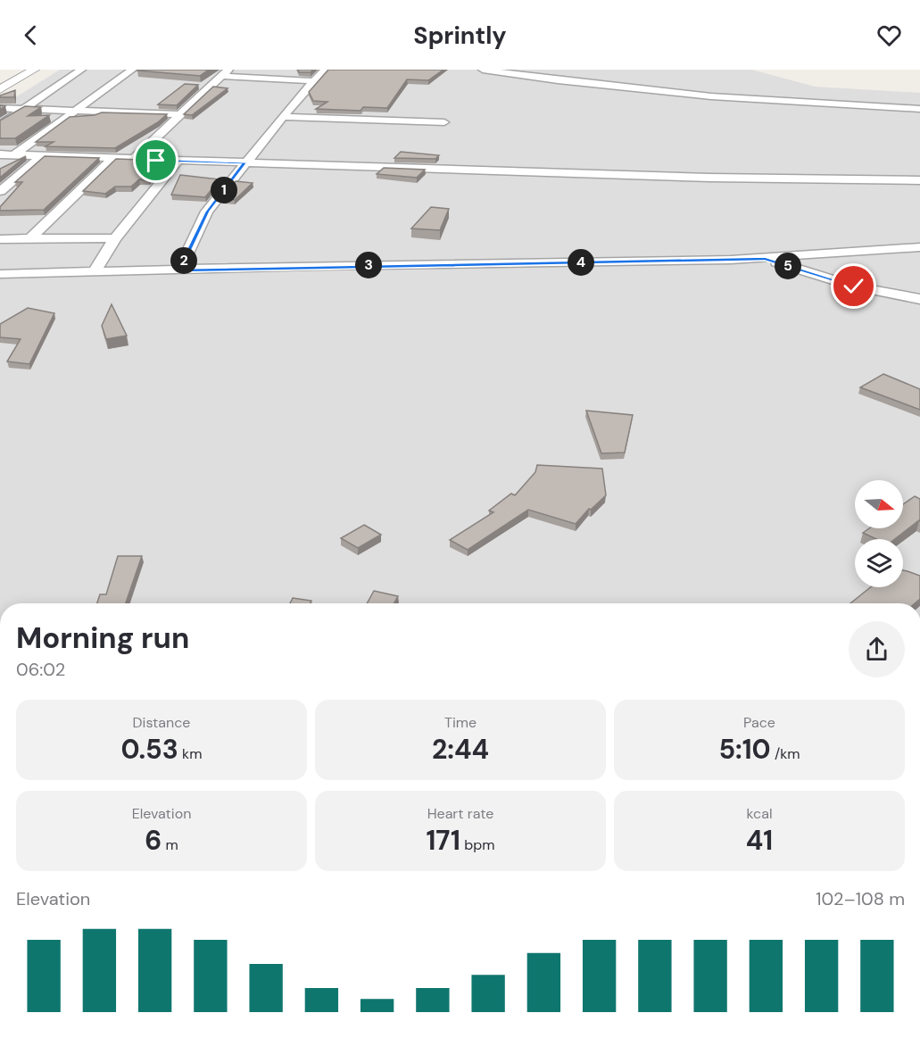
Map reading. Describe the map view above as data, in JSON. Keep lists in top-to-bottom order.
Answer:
{
  "north": "right",
  "page": {
    "header": "Sprintly",
    "pins": [
      "1",
      "2",
      "4",
      "3",
      "5"
    ],
    "heading": ["Morning run", "06:02"],
    "stats": [
      ["Distance", "0.53 km"],
      ["Time", "2:44"],
      ["Pace", "5:10 /km"],
      ["Elevation", "6 m"],
      ["Heart rate", "171 bpm"],
      ["kcal", "41"]
    ],
    "chart": ["Elevation", "102–108 m"]
  }
}
